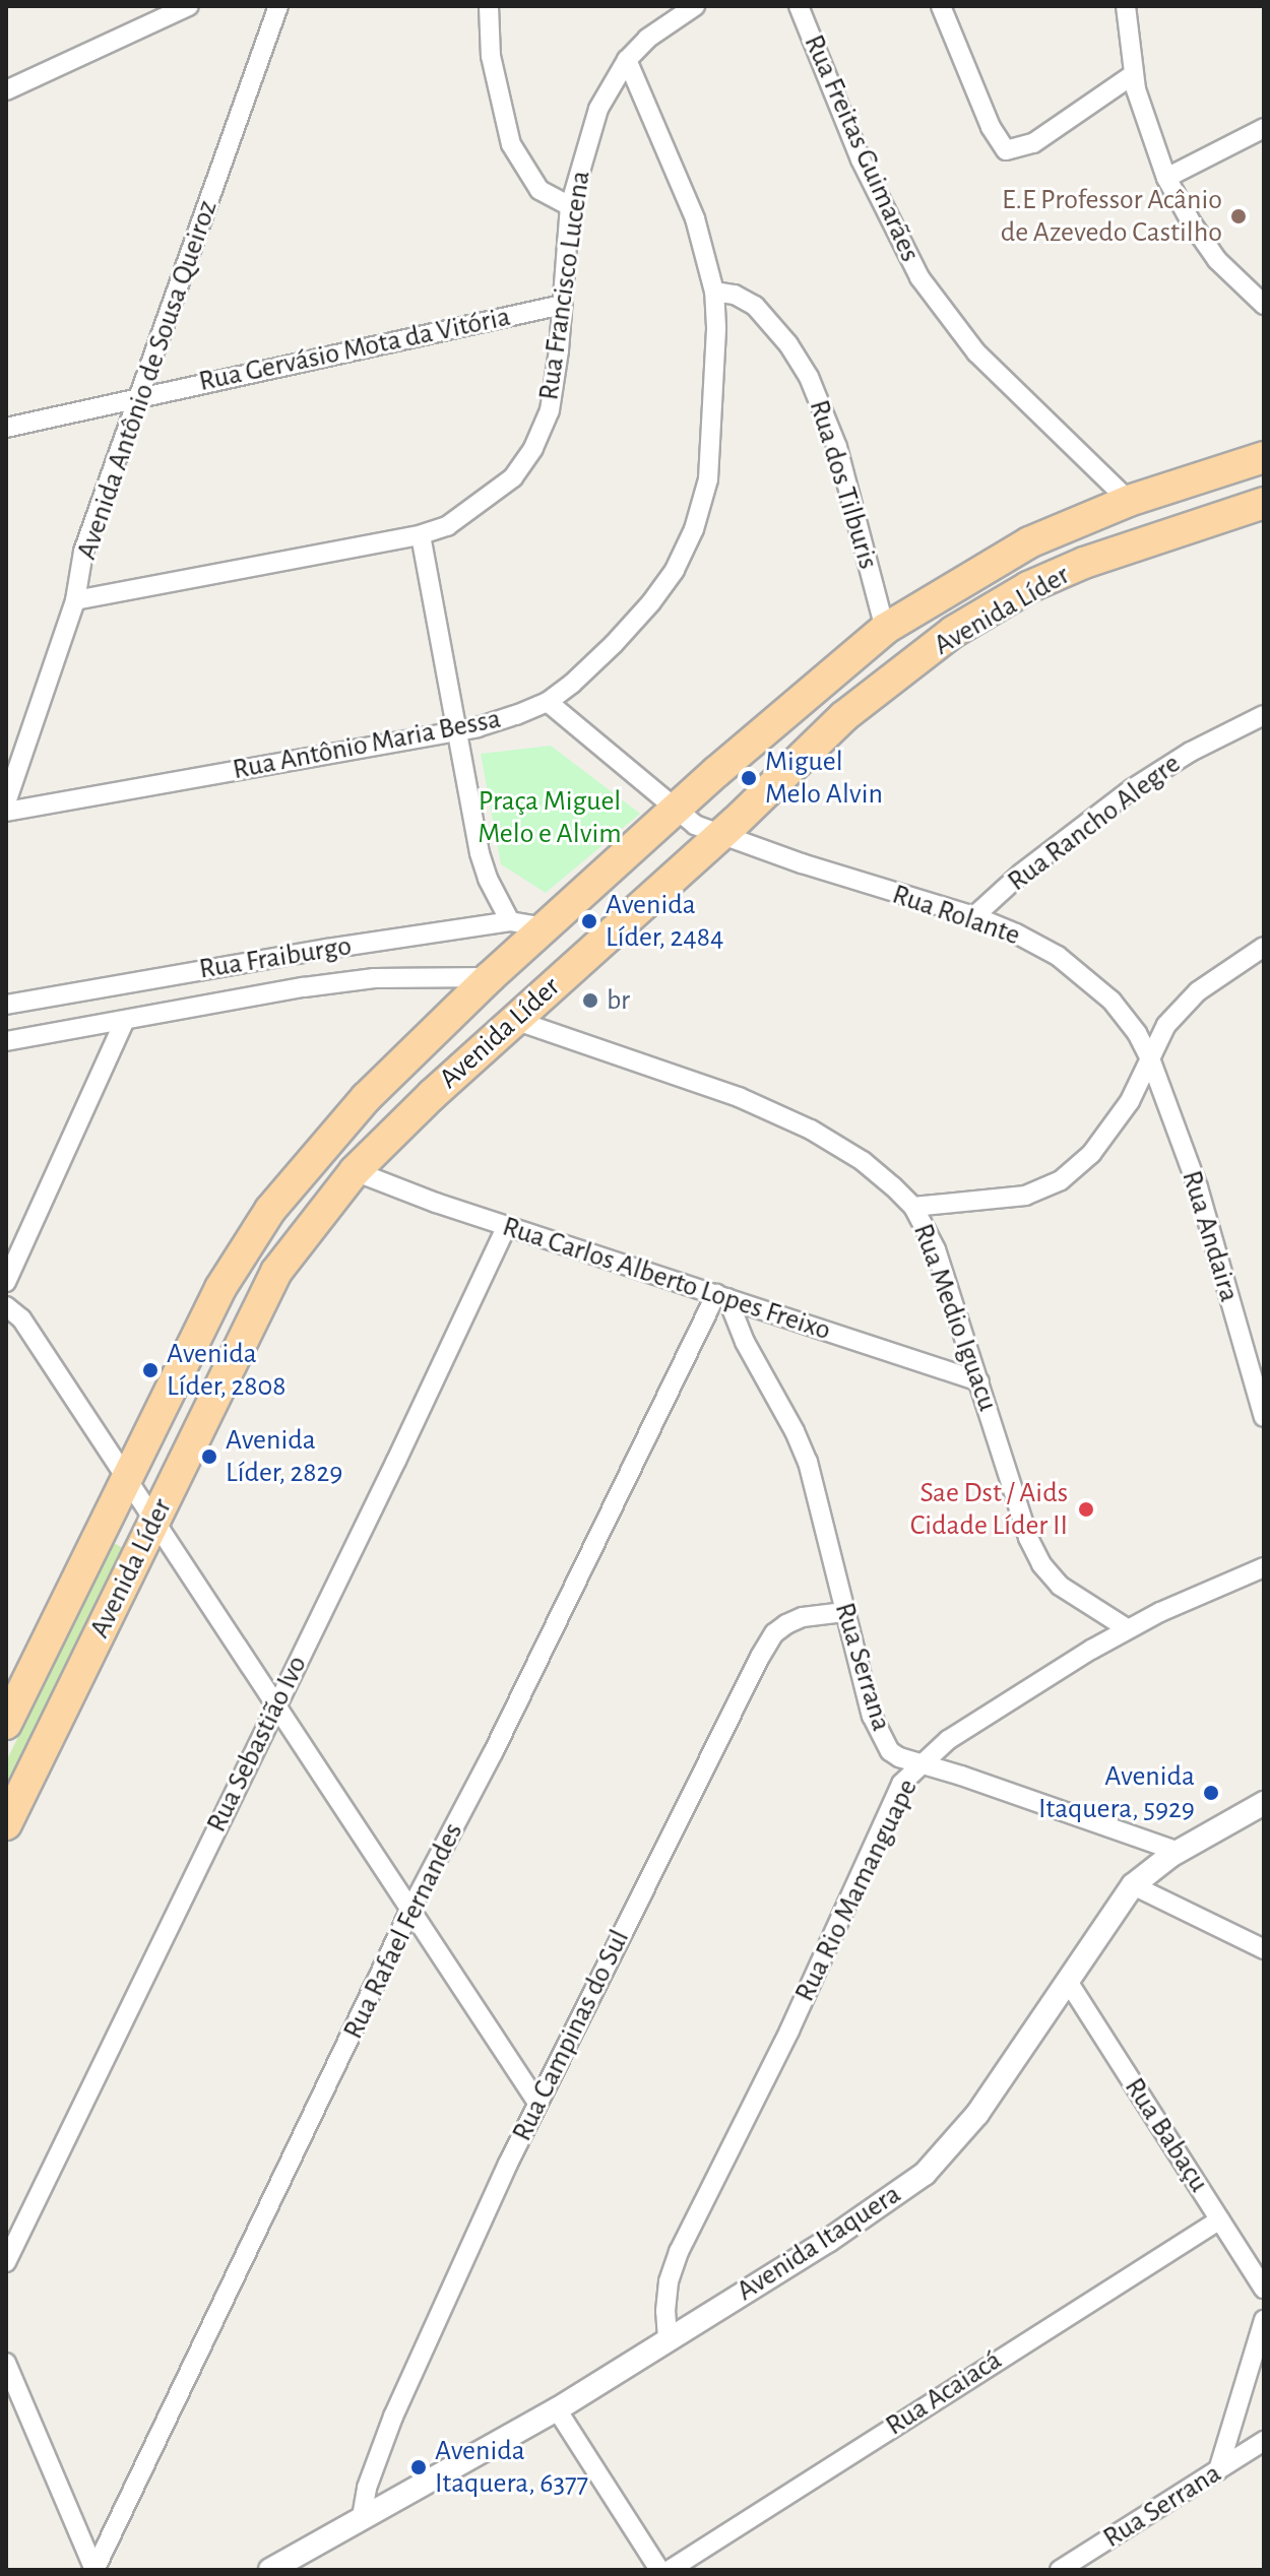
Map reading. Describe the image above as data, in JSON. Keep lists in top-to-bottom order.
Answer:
{
  "streets": {
    "main road": ["Avenida Líder"],
    "street": [
      "Rua Freitas Guimarães",
      "Rua Francisco Lucena",
      "Rua Gervásio Mota da Vitória",
      "Avenida Antônio de Sousa Queiroz",
      "Rua dos Tilburis",
      "Rua Antônio Maria Bessa",
      "Rua Rancho Alegre",
      "Rua Rolante",
      "Rua Fraiburgo",
      "Rua Andaira",
      "Rua Carlos Alberto Lopes Freixo",
      "Rua Medio Iguacu",
      "Rua Serrana",
      "Rua Sebastião Ivo",
      "Rua Rio Mamanguape",
      "Rua Rafael Fernandes",
      "Rua Campinas do Sul",
      "Rua Babaçu",
      "Avenida Itaquera",
      "Rua Acaiacá"
    ]
  },
  "crossings": [
    ["Rua Freitas Guimarães", "Avenida Líder"],
    ["Rua Francisco Lucena", "Rua Gervásio Mota da Vitória"],
    ["Rua Francisco Lucena", "Avenida Antônio de Sousa Queiroz"],
    ["Rua Francisco Lucena", "Rua Antônio Maria Bessa"],
    ["Rua Gervásio Mota da Vitória", "Avenida Antônio de Sousa Queiroz"],
    ["Rua dos Tilburis", "Avenida Líder"],
    ["Rua dos Tilburis", "Rua Antônio Maria Bessa"],
    ["Avenida Líder", "Rua Rolante"],
    ["Avenida Líder", "Rua Fraiburgo"],
    ["Avenida Líder", "Rua Carlos Alberto Lopes Freixo"],
    ["Avenida Líder", "Rua Medio Iguacu"],
    ["Rua Antônio Maria Bessa", "Rua Rolante"],
    ["Rua Rancho Alegre", "Rua Rolante"],
    ["Rua Rolante", "Rua Andaira"],
    ["Rua Carlos Alberto Lopes Freixo", "Rua Medio Iguacu"],
    ["Rua Carlos Alberto Lopes Freixo", "Rua Serrana"],
    ["Rua Carlos Alberto Lopes Freixo", "Rua Sebastião Ivo"],
    ["Rua Carlos Alberto Lopes Freixo", "Rua Rafael Fernandes"],
    ["Rua Medio Iguacu", "Rua Rio Mamanguape"],
    ["Rua Serrana", "Rua Rio Mamanguape"],
    ["Rua Serrana", "Rua Rafael Fernandes"],
    ["Rua Serrana", "Rua Campinas do Sul"],
    ["Rua Serrana", "Avenida Itaquera"],
    ["Rua Rio Mamanguape", "Avenida Itaquera"],
    ["Rua Campinas do Sul", "Avenida Itaquera"],
    ["Rua Babaçu", "Avenida Itaquera"],
    ["Rua Babaçu", "Rua Acaiacá"]
  ],
  "parks": ["Praça Miguel Melo e Alvim"],
  "places": [
    "E.E Professor Acânio de Azevedo Castilho",
    "Miguel Melo Alvin",
    "Avenida Líder, 2484",
    "br",
    "Avenida Líder, 2808",
    "Avenida Líder, 2829",
    "Sae Dst / Aids Cidade Líder II",
    "Avenida Itaquera, 5929",
    "Avenida Itaquera, 6377"
  ]
}
